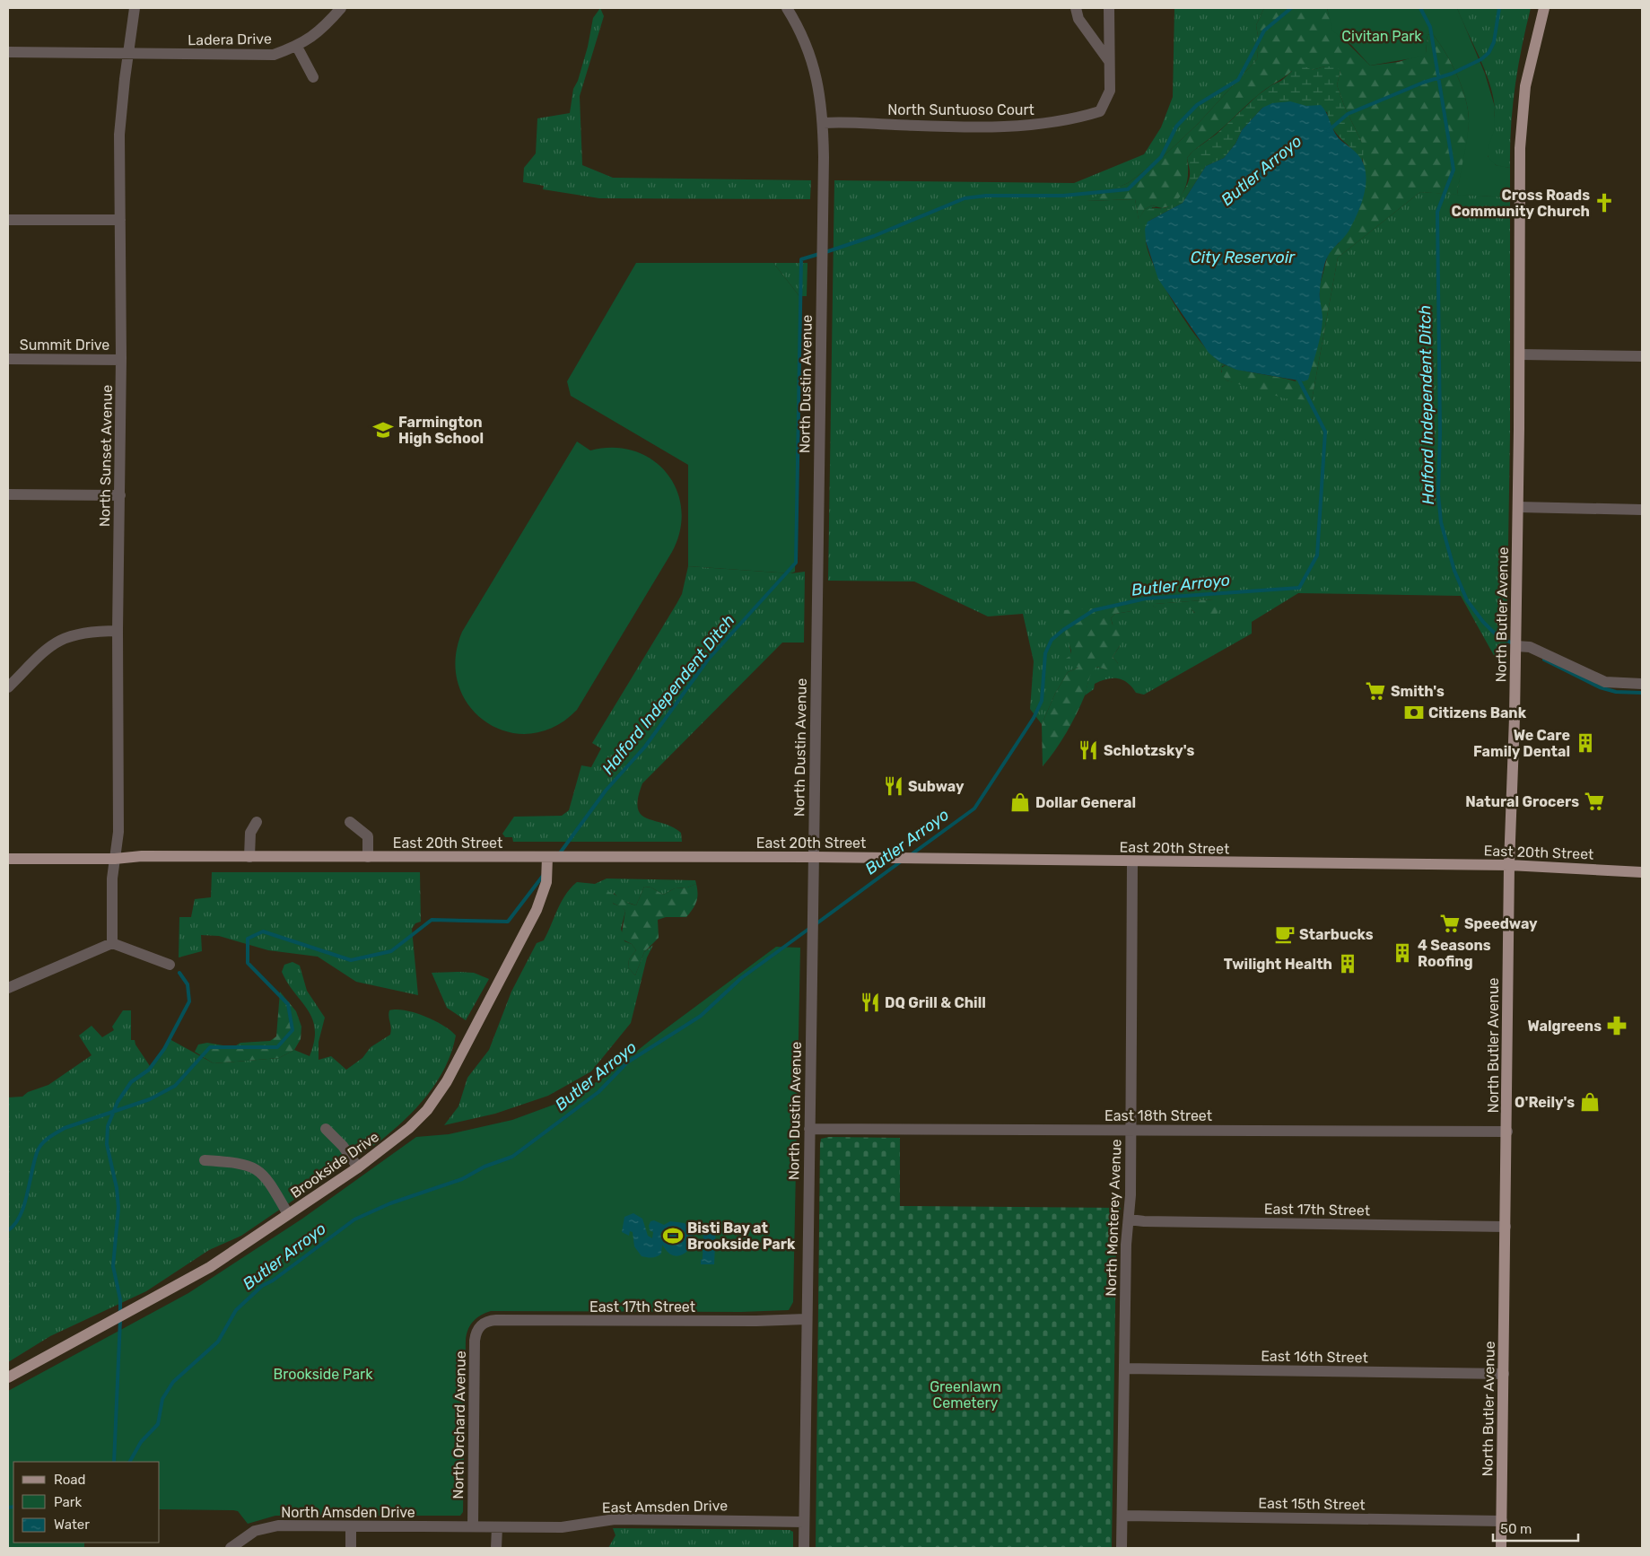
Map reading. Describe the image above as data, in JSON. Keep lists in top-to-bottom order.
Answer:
{
  "streets": {
    "main road": ["North Butler Avenue", "East 20th Street", "Brookside Drive"],
    "street": [
      "Ladera Drive",
      "North Suntuoso Court",
      "Summit Drive",
      "North Dustin Avenue",
      "North Sunset Avenue",
      "East 18th Street",
      "East 17th Street",
      "North Monterey Avenue",
      "East 16th Street",
      "North Orchard Avenue",
      "East 15th Street",
      "East Amsden Drive",
      "North Amsden Drive"
    ]
  },
  "crossings": [
    ["Ladera Drive", "North Sunset Avenue"],
    ["North Suntuoso Court", "North Dustin Avenue"],
    ["Summit Drive", "North Sunset Avenue"],
    ["North Dustin Avenue", "East 20th Street"],
    ["North Dustin Avenue", "East 18th Street"],
    ["North Dustin Avenue", "East 17th Street"],
    ["North Dustin Avenue", "East Amsden Drive"],
    ["North Sunset Avenue", "East 20th Street"],
    ["North Butler Avenue", "East 20th Street"],
    ["North Butler Avenue", "East 18th Street"],
    ["North Butler Avenue", "East 17th Street"],
    ["North Butler Avenue", "East 16th Street"],
    ["North Butler Avenue", "East 15th Street"],
    ["East 20th Street", "Brookside Drive"],
    ["East 20th Street", "North Monterey Avenue"],
    ["East 18th Street", "North Monterey Avenue"],
    ["East 17th Street", "North Monterey Avenue"],
    ["East 17th Street", "North Orchard Avenue"],
    ["North Monterey Avenue", "East 16th Street"],
    ["North Monterey Avenue", "East 15th Street"],
    ["North Orchard Avenue", "East Amsden Drive"],
    ["North Orchard Avenue", "North Amsden Drive"],
    ["East Amsden Drive", "North Amsden Drive"]
  ],
  "water": ["Butler Arroyo", "City Reservoir", "Halford Independent Ditch"],
  "parks": ["Civitan Park", "Brookside Park", "Greenlawn Cemetery"],
  "places": {
    "church": ["Cross Roads Community Church"],
    "school or university": ["Farmington High School"],
    "supermarket": ["Smith's", "Natural Grocers", "Speedway"],
    "bank": ["Citizens Bank"],
    "building": ["We Care Family Dental", "4 Seasons Roofing", "Twilight Health"],
    "restaurant": ["Schlotzsky's", "Subway", "DQ Grill & Chill"],
    "shop": ["Dollar General", "O'Reily's"],
    "cafe": ["Starbucks"],
    "pharmacy": ["Walgreens"],
    "sports": ["Bisti Bay at Brookside Park"]
  },
  "legend": ["Road", "Park", "Water"],
  "scale_bar": "50 m"
}
